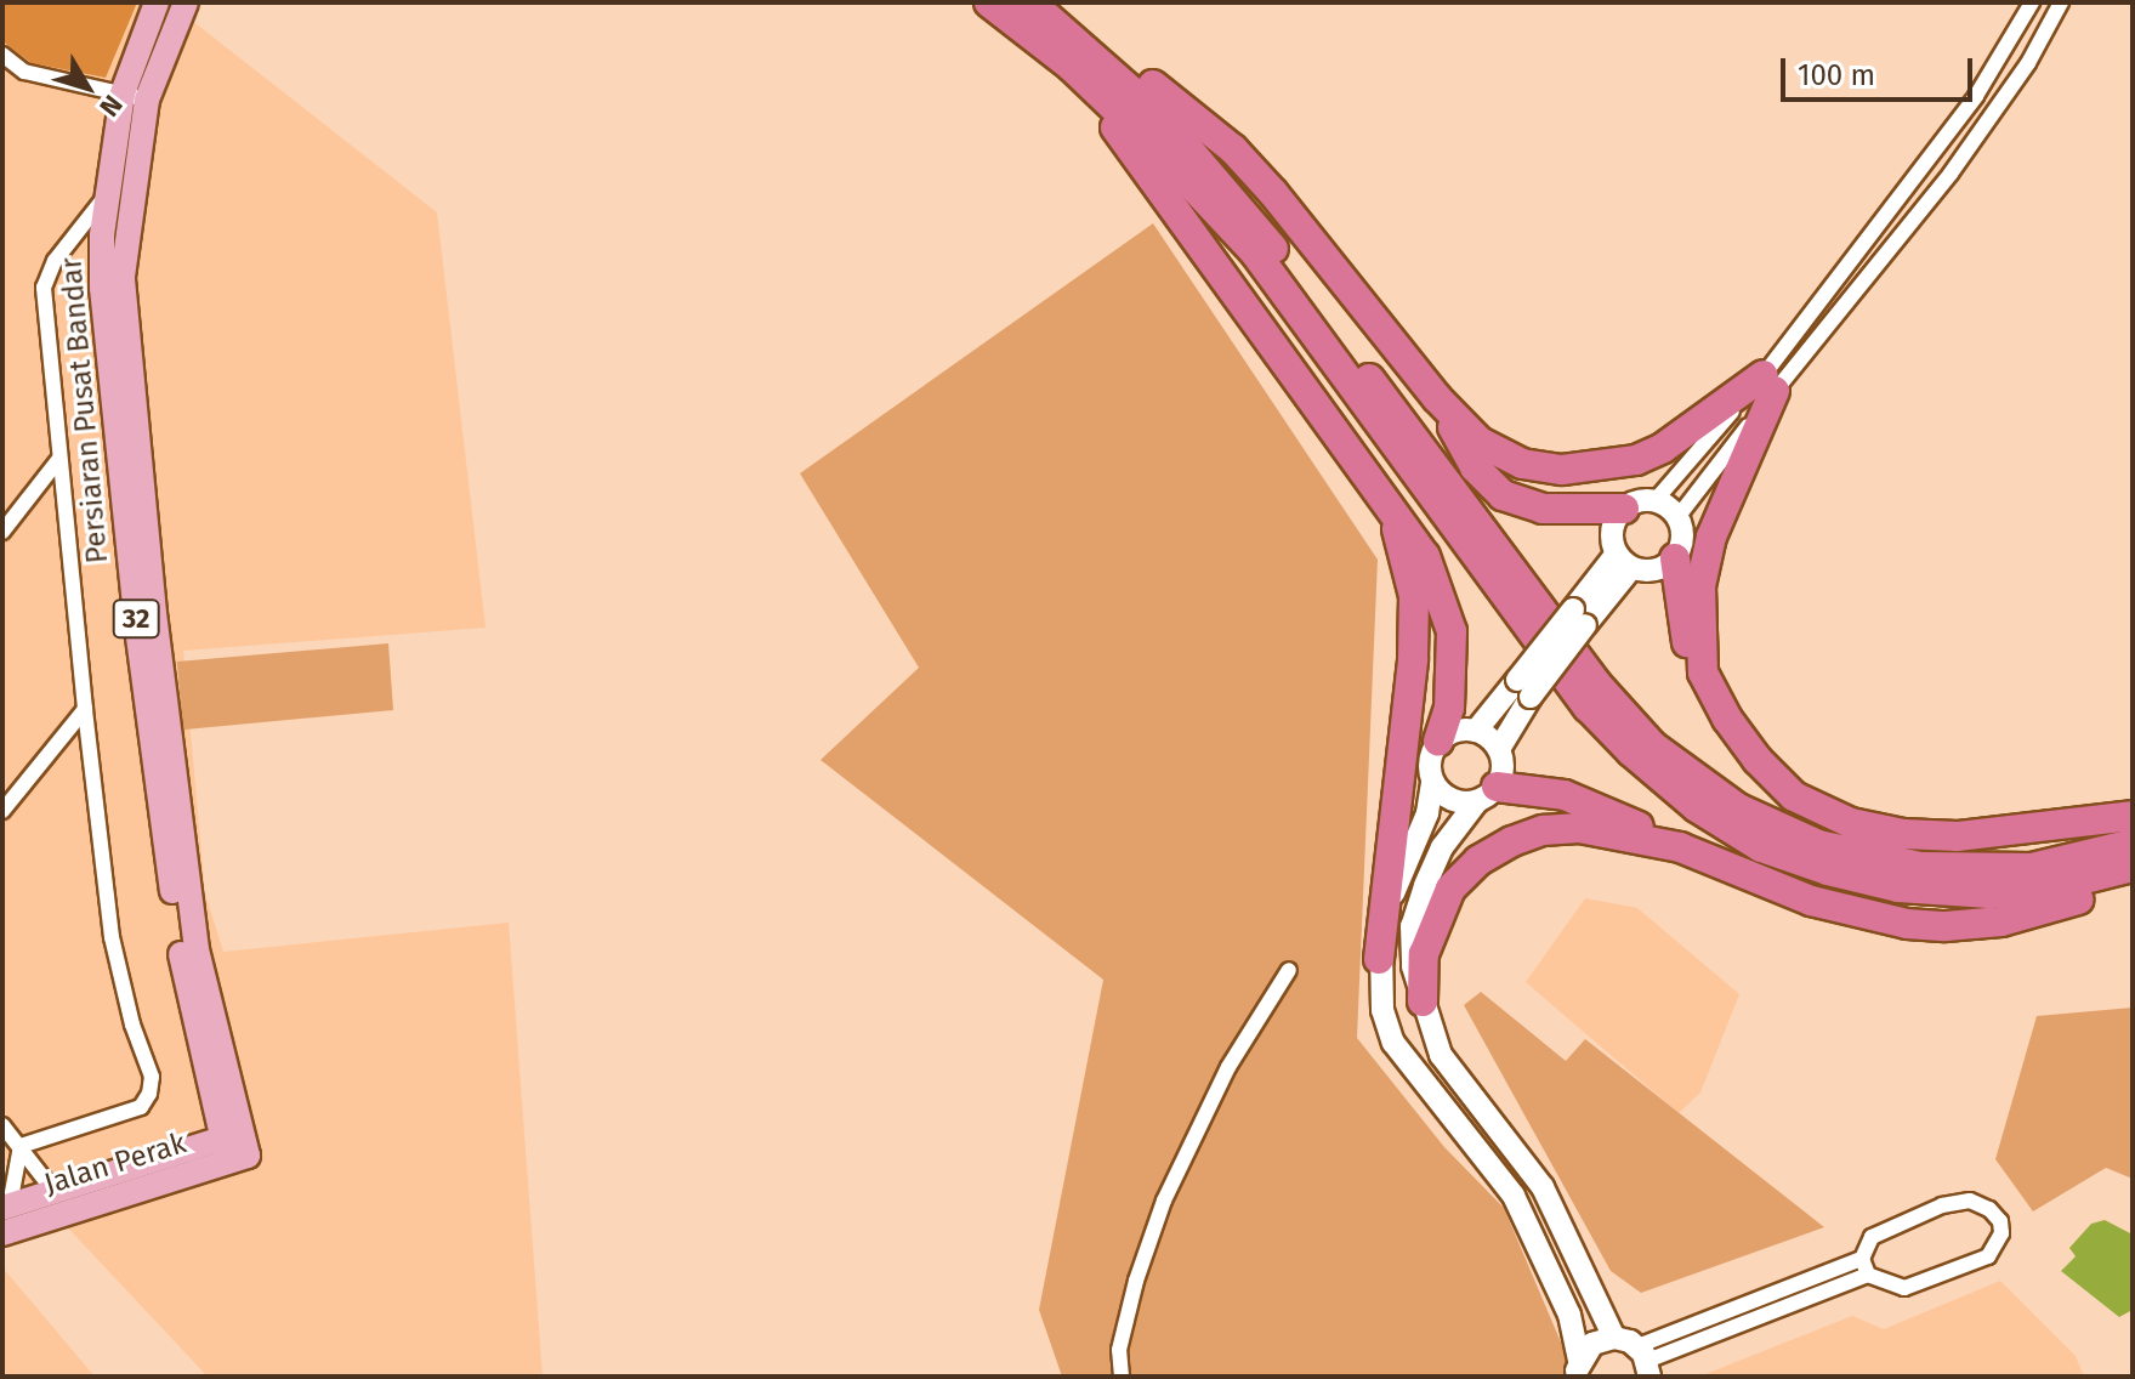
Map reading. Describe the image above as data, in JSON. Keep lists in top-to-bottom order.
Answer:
{
  "streets": {
    "main road": ["Persiaran Pusat Bandar", "32", "Jalan Perak"]
  },
  "crossings": [
    ["Persiaran Pusat Bandar", "Jalan Perak"]
  ],
  "scale_bar": "100 m",
  "north": "bottom right"
}
